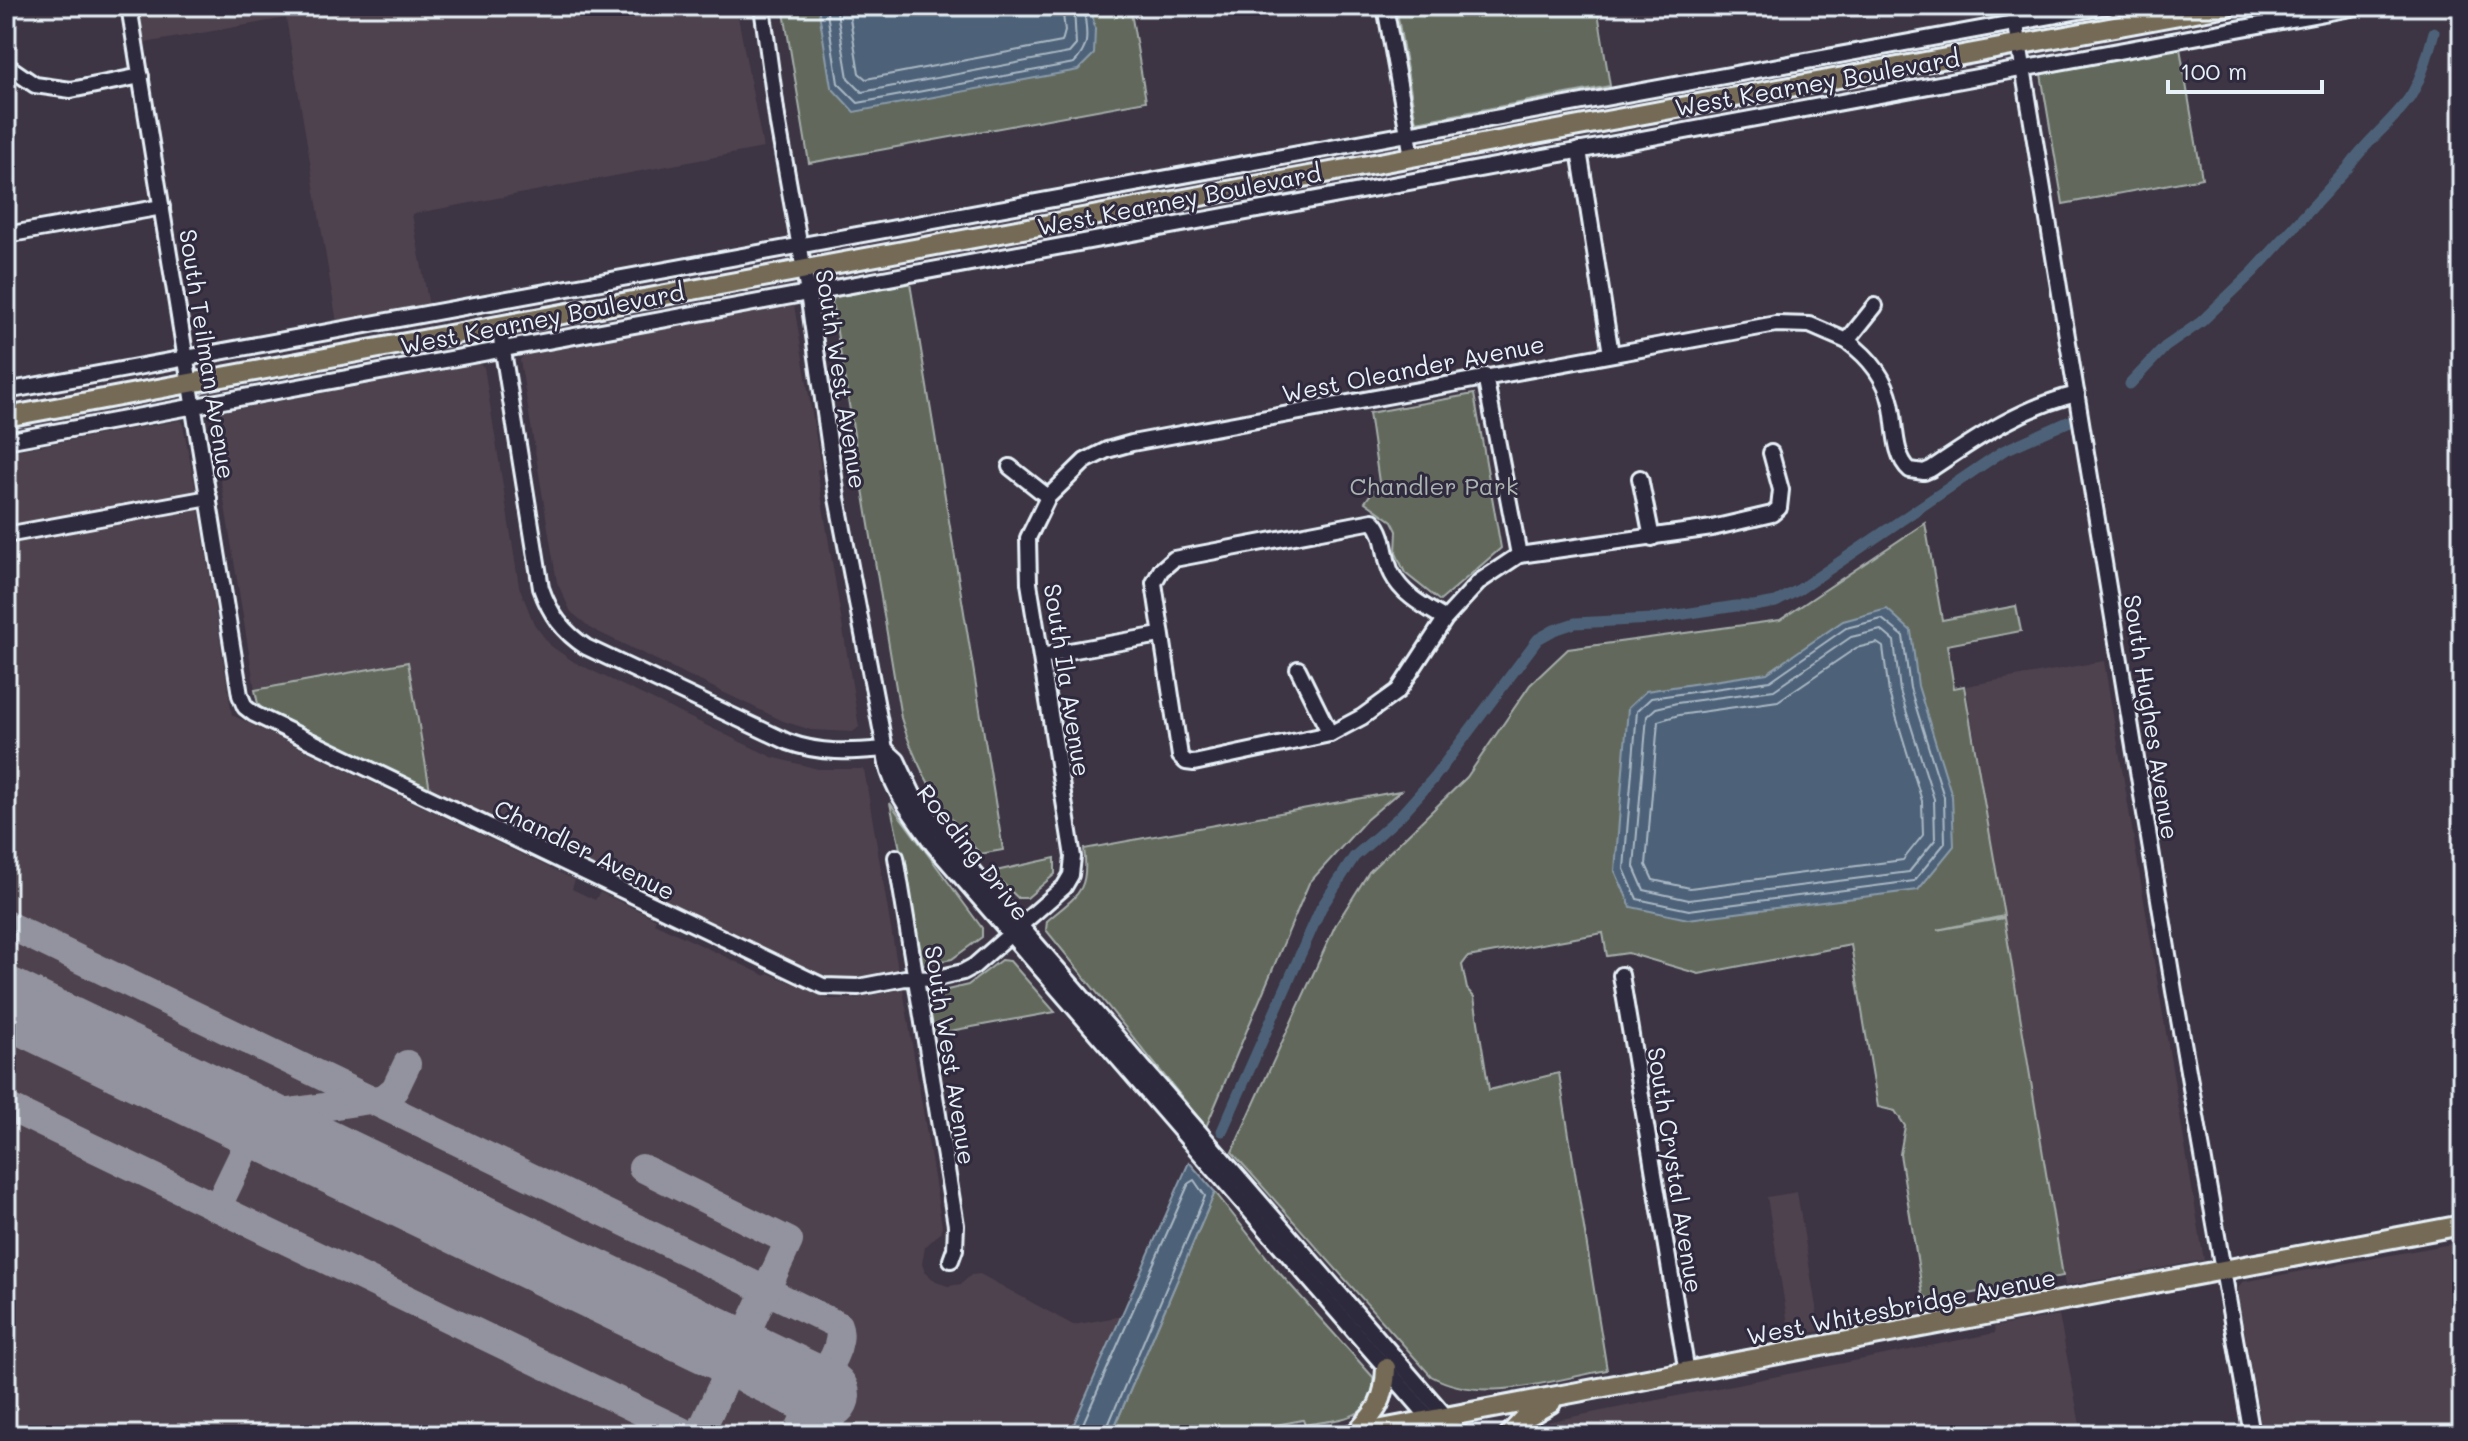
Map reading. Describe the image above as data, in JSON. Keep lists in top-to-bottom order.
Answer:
{
  "streets": {
    "main road": ["West Kearney Boulevard", "West Whitesbridge Avenue"],
    "street": [
      "South Teilman Avenue",
      "West Oleander Avenue",
      "South West Avenue",
      "South Ila Avenue",
      "South Hughes Avenue",
      "Chandler Avenue",
      "Roeding Drive",
      "South Crystal Avenue"
    ]
  },
  "crossings": [
    ["West Kearney Boulevard", "South Teilman Avenue"],
    ["West Kearney Boulevard", "South West Avenue"],
    ["West Kearney Boulevard", "South Hughes Avenue"],
    ["South Teilman Avenue", "Chandler Avenue"],
    ["West Oleander Avenue", "South Ila Avenue"],
    ["South West Avenue", "Chandler Avenue"],
    ["South West Avenue", "Roeding Drive"],
    ["South Ila Avenue", "Chandler Avenue"],
    ["South Hughes Avenue", "West Whitesbridge Avenue"],
    ["Chandler Avenue", "Roeding Drive"],
    ["Roeding Drive", "West Whitesbridge Avenue"],
    ["South Crystal Avenue", "West Whitesbridge Avenue"]
  ],
  "parks": ["Chandler Park"],
  "scale_bar": "100 m"
}
